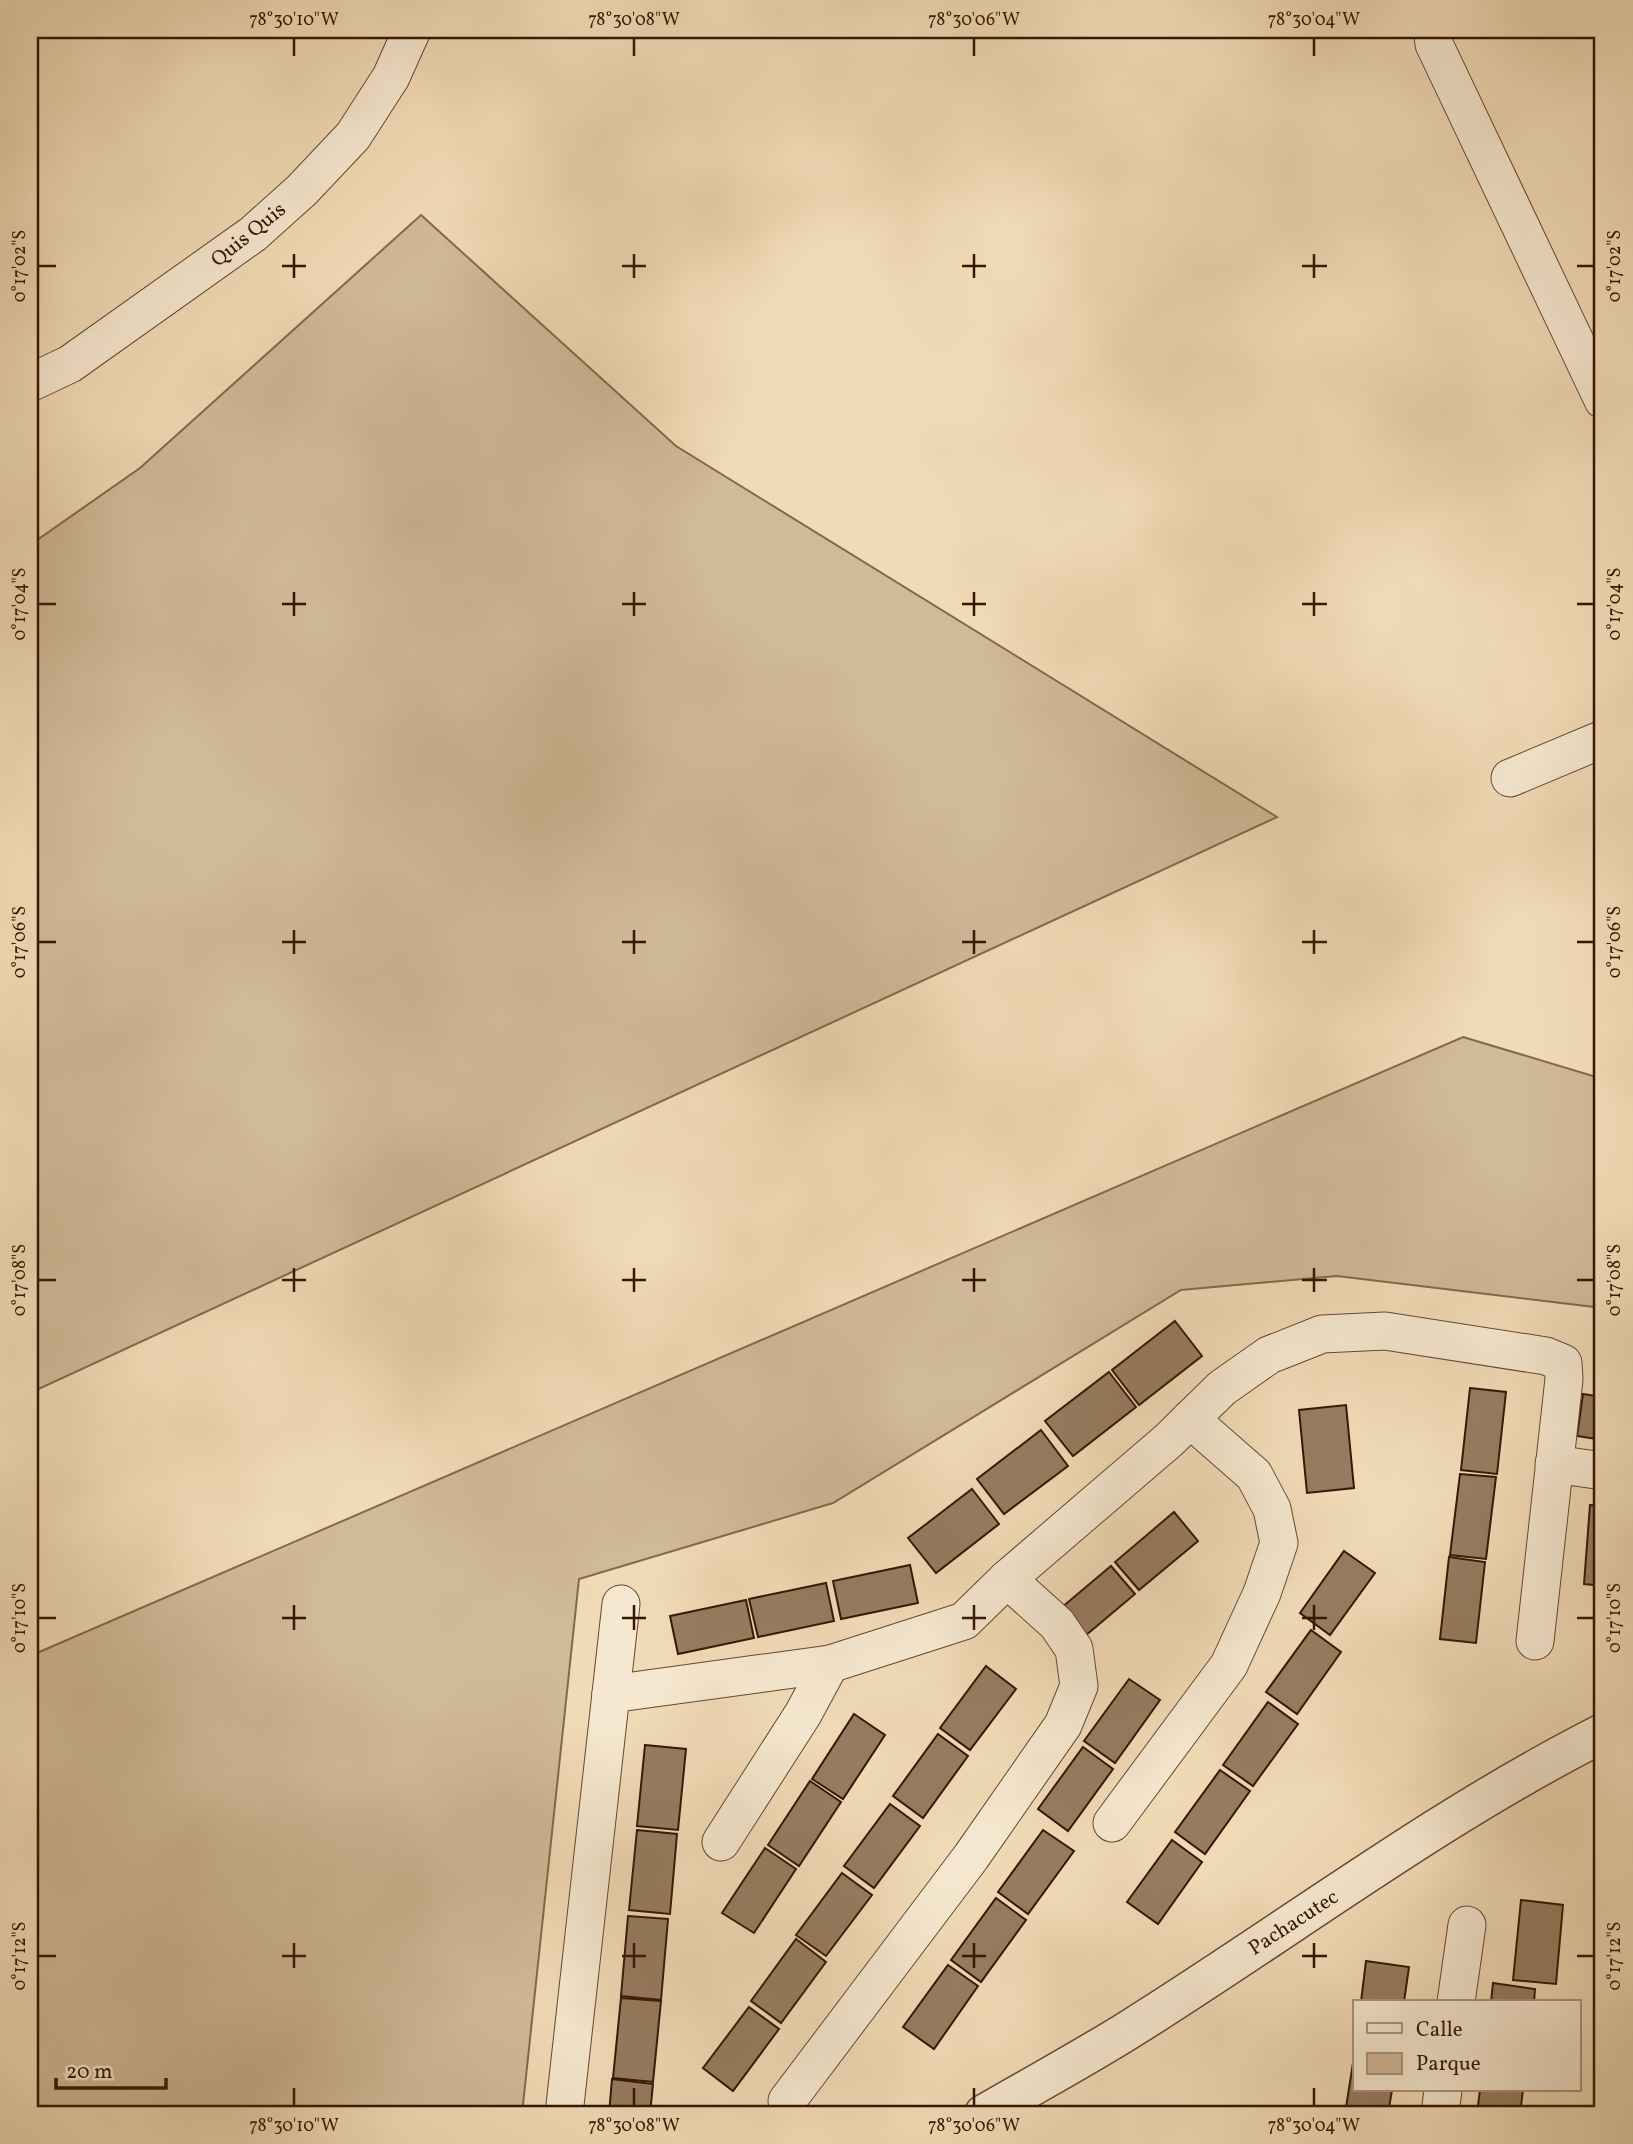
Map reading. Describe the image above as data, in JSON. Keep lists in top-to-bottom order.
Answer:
{
  "streets": {
    "street": ["Quis Quis", "Pachacutec"]
  },
  "legend": ["Calle", "Parque"],
  "scale_bar": "20 m",
  "coordinates": [
    "78°30'10\"W",
    "78°30'08\"W",
    "78°30'06\"W",
    "78°30'04\"W",
    "0°17'02\"S",
    "0°17'04\"S",
    "0°17'06\"S",
    "0°17'08\"S",
    "0°17'10\"S",
    "0°17'12\"S"
  ]
}
